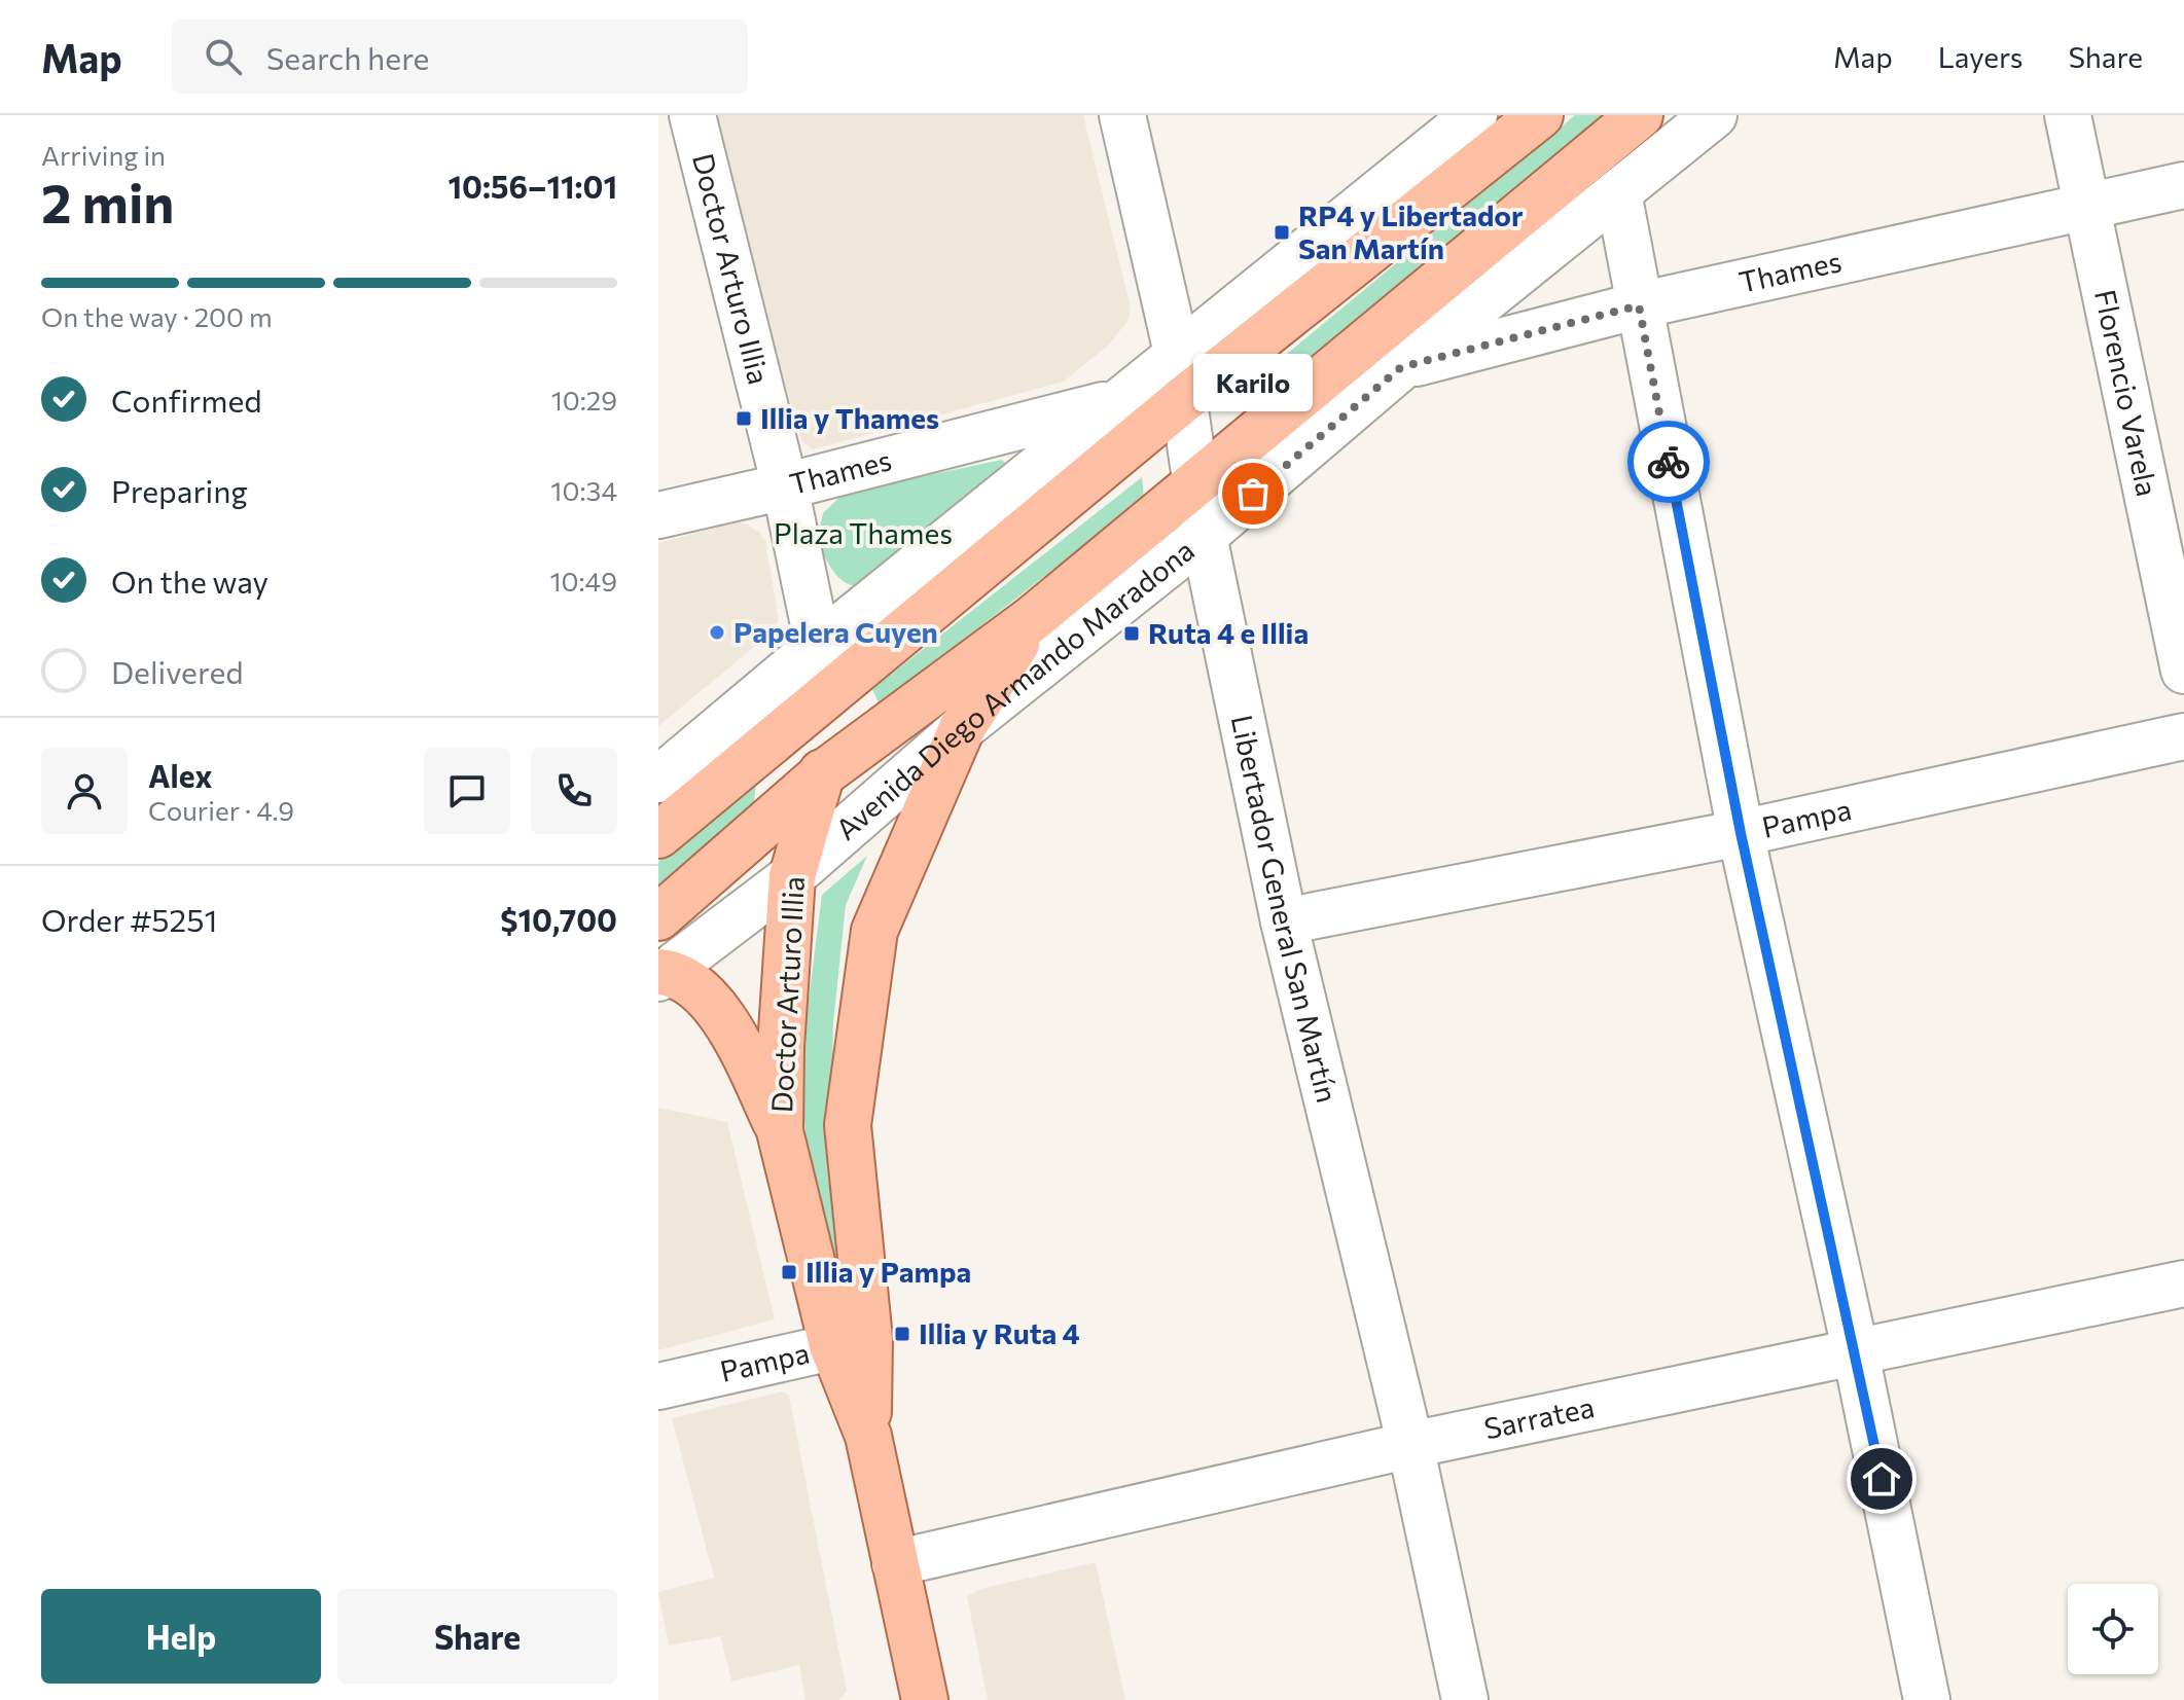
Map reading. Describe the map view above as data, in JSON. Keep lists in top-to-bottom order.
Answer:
{
  "streets": {
    "main road": ["Doctor Arturo Illia", "Avenida Diego Armando Maradona"],
    "street": [
      "Thames",
      "Florencio Varela",
      "Pampa",
      "Libertador General San Martín",
      "Sarratea"
    ]
  },
  "crossings": [
    ["Doctor Arturo Illia", "Thames"],
    ["Doctor Arturo Illia", "Avenida Diego Armando Maradona"],
    ["Doctor Arturo Illia", "Pampa"],
    ["Doctor Arturo Illia", "Sarratea"],
    ["Thames", "Florencio Varela"],
    ["Thames", "Avenida Diego Armando Maradona"],
    ["Avenida Diego Armando Maradona", "Libertador General San Martín"],
    ["Pampa", "Libertador General San Martín"],
    ["Libertador General San Martín", "Sarratea"]
  ],
  "parks": ["Plaza Thames"],
  "places": {
    "transit": [
      "RP4 y Libertador San Martín",
      "Illia y Thames",
      "Ruta 4 e Illia",
      "Illia y Pampa",
      "Illia y Ruta 4"
    ],
    "other": ["Karilo", "Papelera Cuyen"]
  },
  "page": {
    "header": "Map",
    "search": "Search here",
    "nav": ["Map", "Layers", "Share"],
    "heading": ["2 min", "Arriving in", "10:56–11:01"],
    "panel": [
      "Alex",
      "Courier · 4.9",
      "Order #5251",
      "$10,700"
    ],
    "bar": "On the way · 200 m",
    "list": [
      ["Confirmed", "10:29"],
      ["Preparing", "10:34"],
      ["On the way", "10:49"],
      "Delivered"
    ],
    "bubble": "Karilo",
    "buttons": ["Help", "Share"]
  }
}
